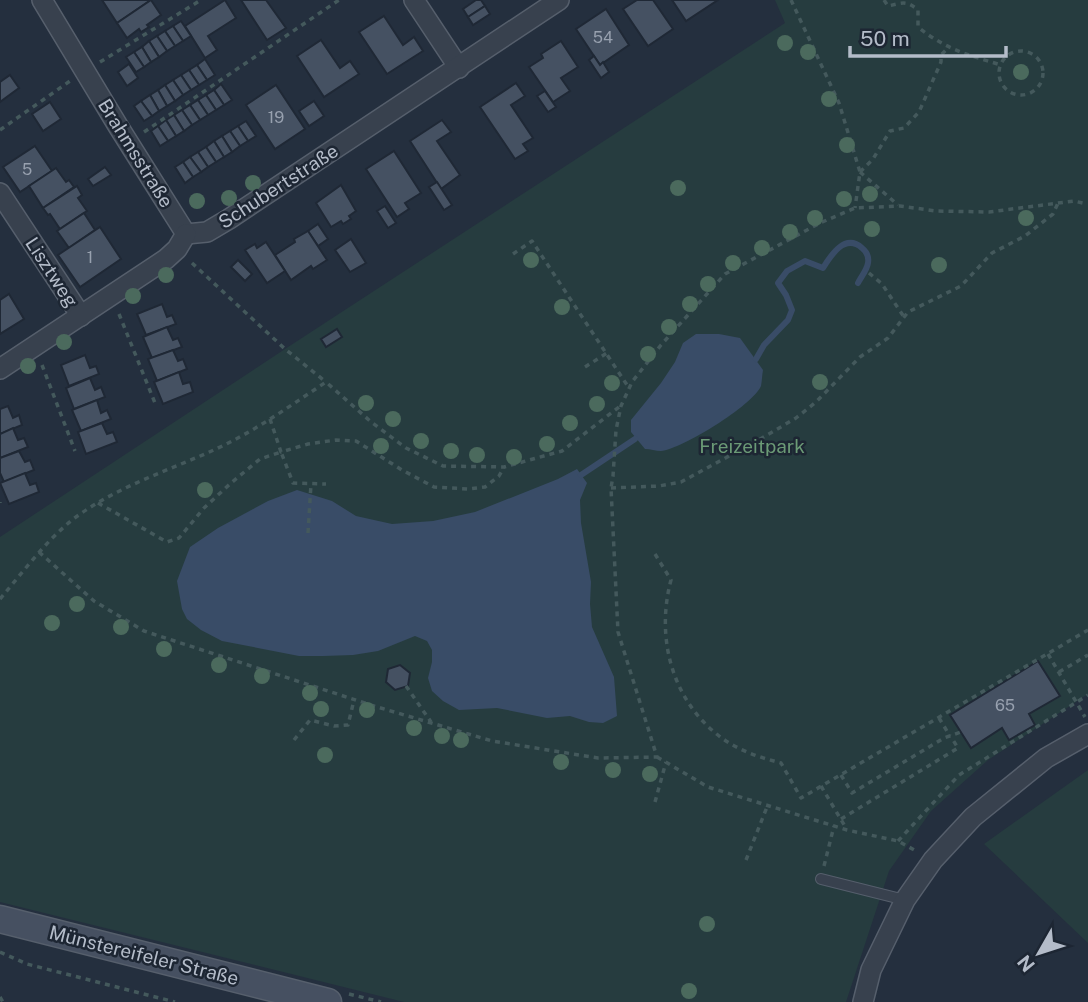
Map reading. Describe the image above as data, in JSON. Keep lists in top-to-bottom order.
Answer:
{
  "streets": {
    "main road": ["Münstereifeler Straße"],
    "street": ["Brahmsstraße", "Schubertstraße", "Lisztweg"]
  },
  "crossings": [
    ["Brahmsstraße", "Schubertstraße"],
    ["Schubertstraße", "Lisztweg"]
  ],
  "parks": ["Freizeitpark"],
  "house_numbers": [
    "54",
    "19",
    "5",
    "1",
    "65"
  ],
  "scale_bar": "50 m",
  "north": "bottom left"
}
